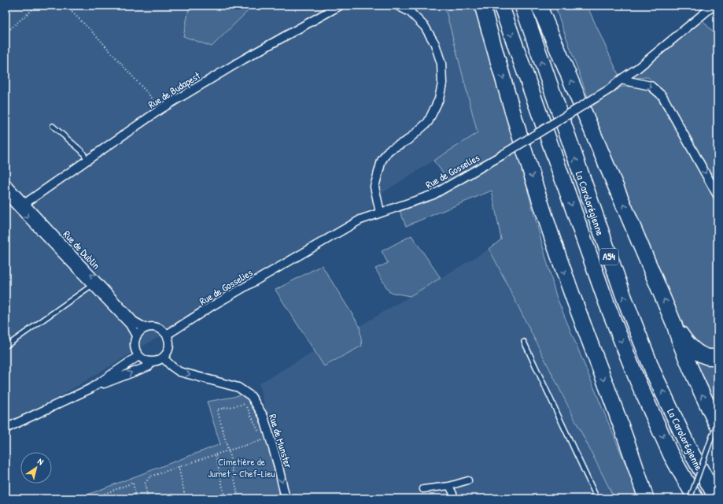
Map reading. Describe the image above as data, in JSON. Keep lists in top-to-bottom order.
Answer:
{
  "streets": {
    "highway": ["La Carolorégienne", "A54"],
    "street": [
      "Rue de Budapest",
      "Rue de Gosselies",
      "Rue de Dublin",
      "Rue de Munster"
    ]
  },
  "crossings": [
    ["Rue de Budapest", "Rue de Dublin"],
    ["Rue de Gosselies", "Rue de Dublin"],
    ["Rue de Gosselies", "Rue de Munster"],
    ["Rue de Dublin", "Rue de Munster"]
  ],
  "one_way": ["Rue de Munster"],
  "parks": ["Cimetière de Jumet - Chef-Lieu"],
  "north": "top right"
}
